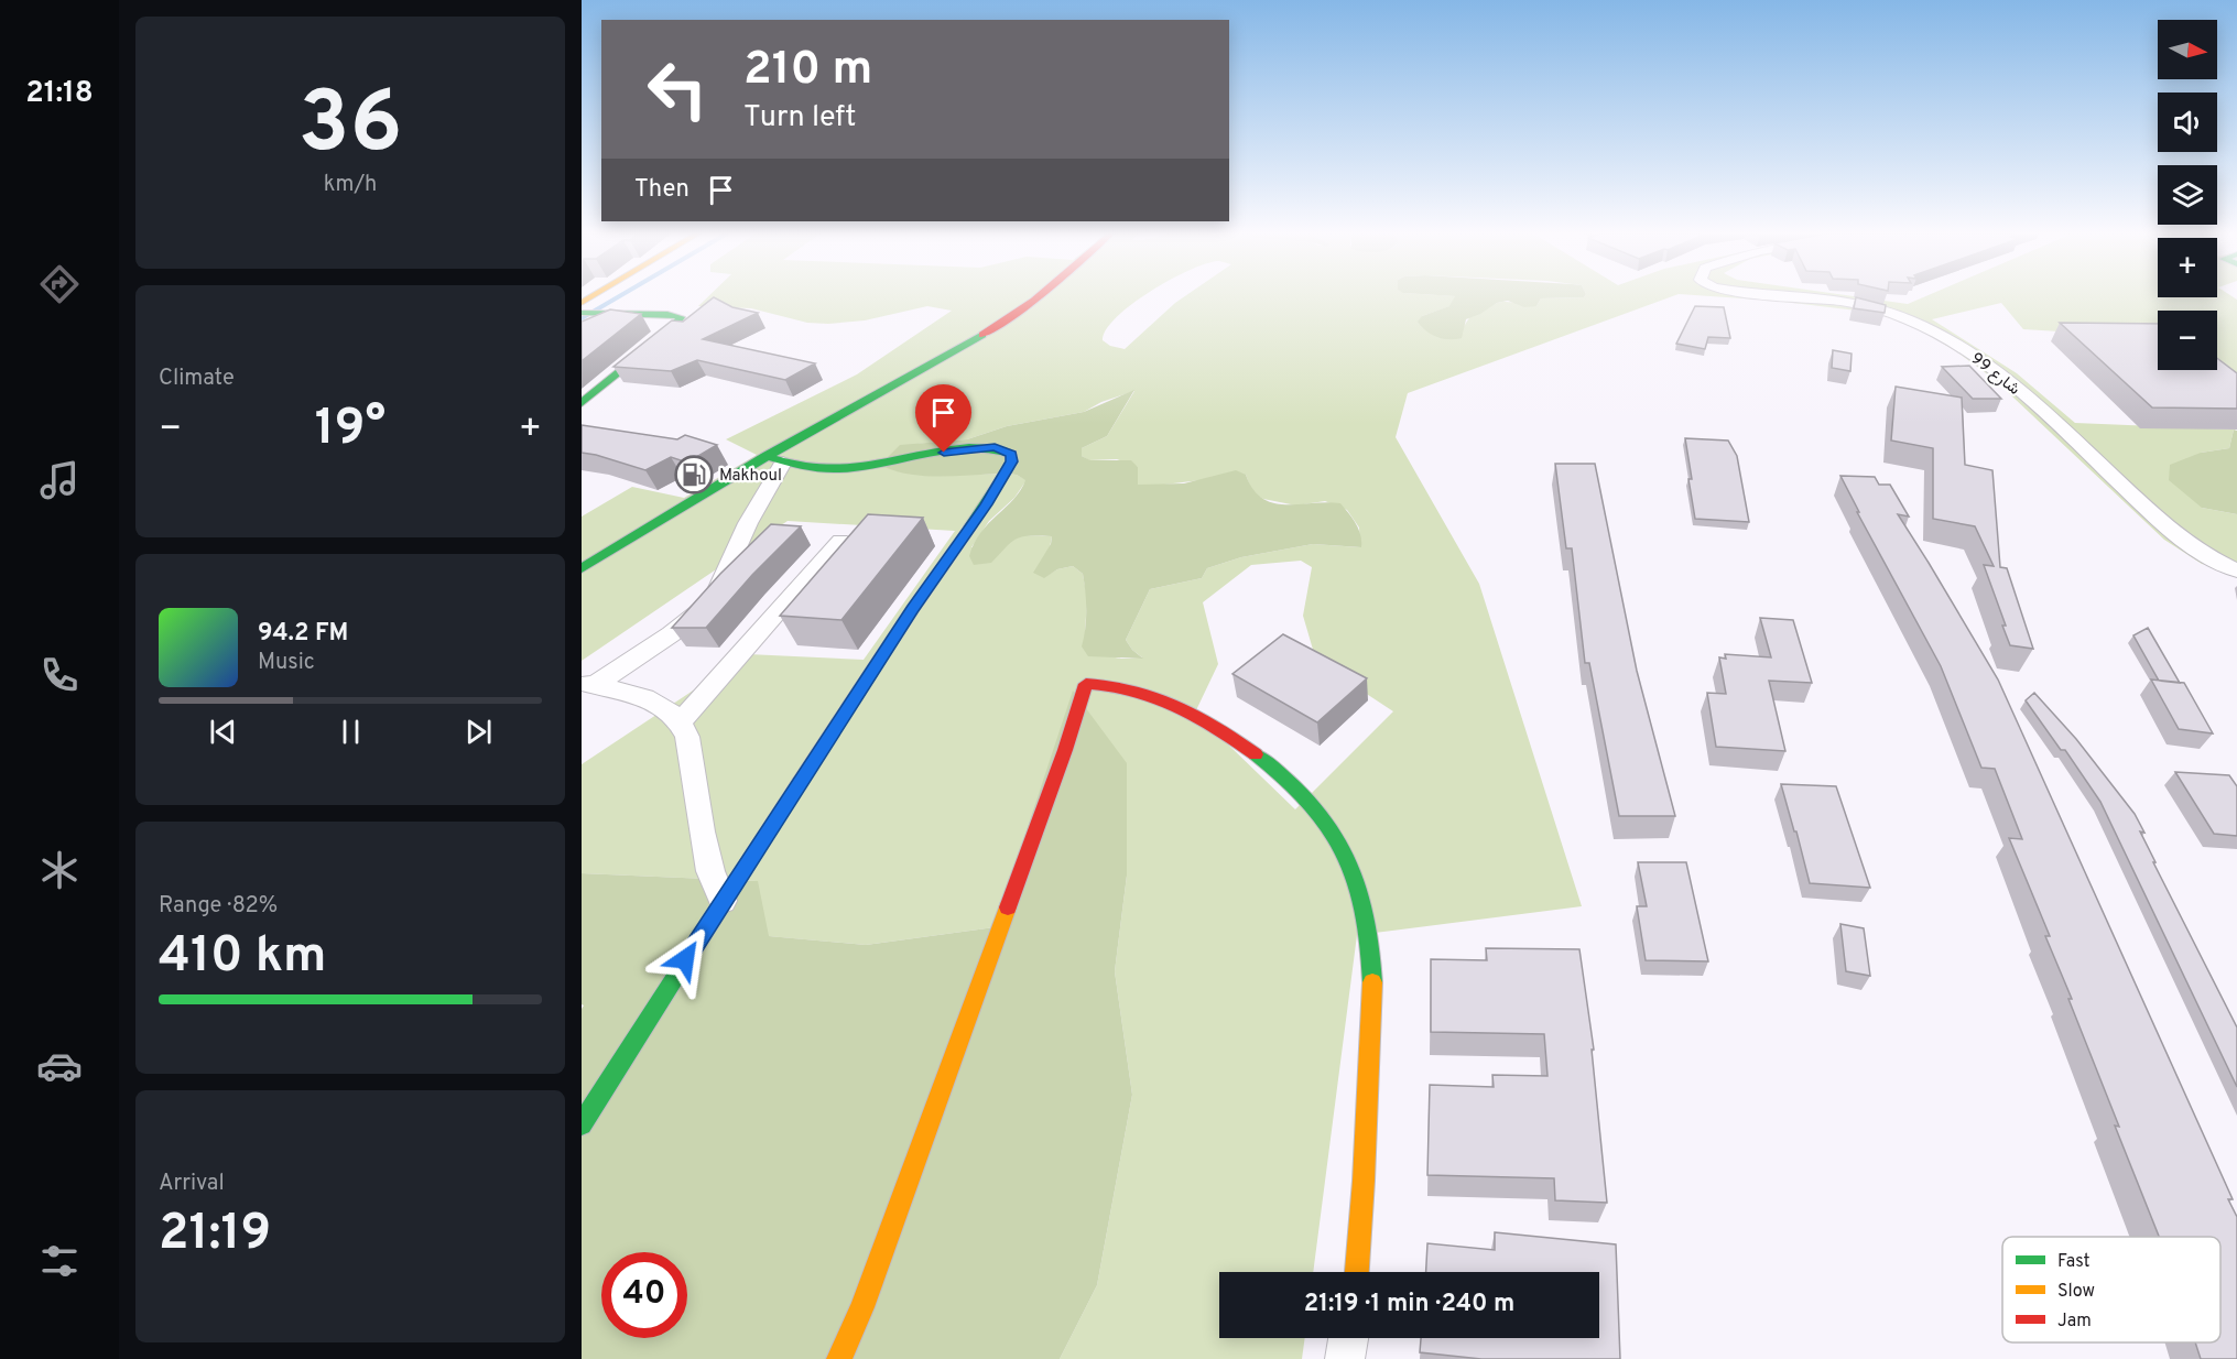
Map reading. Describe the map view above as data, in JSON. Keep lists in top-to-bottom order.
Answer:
{
  "streets": {
    "street": ["شارع 99"]
  },
  "places": {
    "fuel station": ["Makhoul"]
  },
  "legend": ["Fast", "Slow", "Jam"],
  "north": "right",
  "page": {
    "tabs": "21:18",
    "tile": [
      ["36", "km/h"],
      "Climate",
      ["Range · 82%", "410 km"],
      ["Arrival", "21:19"]
    ],
    "map_buttons": ["+", "−"],
    "turn": ["210 m", "Turn left"],
    "then": "Then",
    "heat": ["−", "19°", "+"],
    "song": ["94.2 FM", "Music"],
    "limit": "40",
    "trip": "21:19 · 1 min · 240 m"
  }
}
